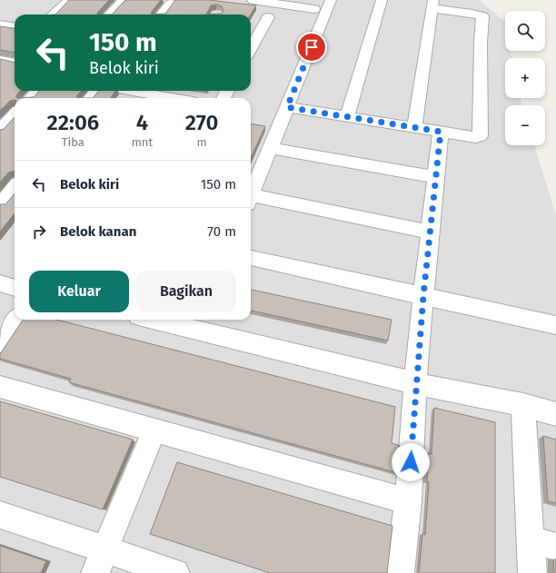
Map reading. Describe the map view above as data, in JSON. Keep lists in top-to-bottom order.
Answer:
{
  "page": {
    "map_buttons": ["+", "−"],
    "turn": ["150 m", "Belok kiri"],
    "eta": [
      "22:06",
      "Tiba",
      "4",
      "mnt",
      "270",
      "m"
    ],
    "list": [
      {
        "name": "Belok kiri",
        "value": "150 m"
      },
      {
        "name": "Belok kanan",
        "value": "70 m"
      }
    ],
    "buttons": ["Keluar", "Bagikan"]
  }
}
